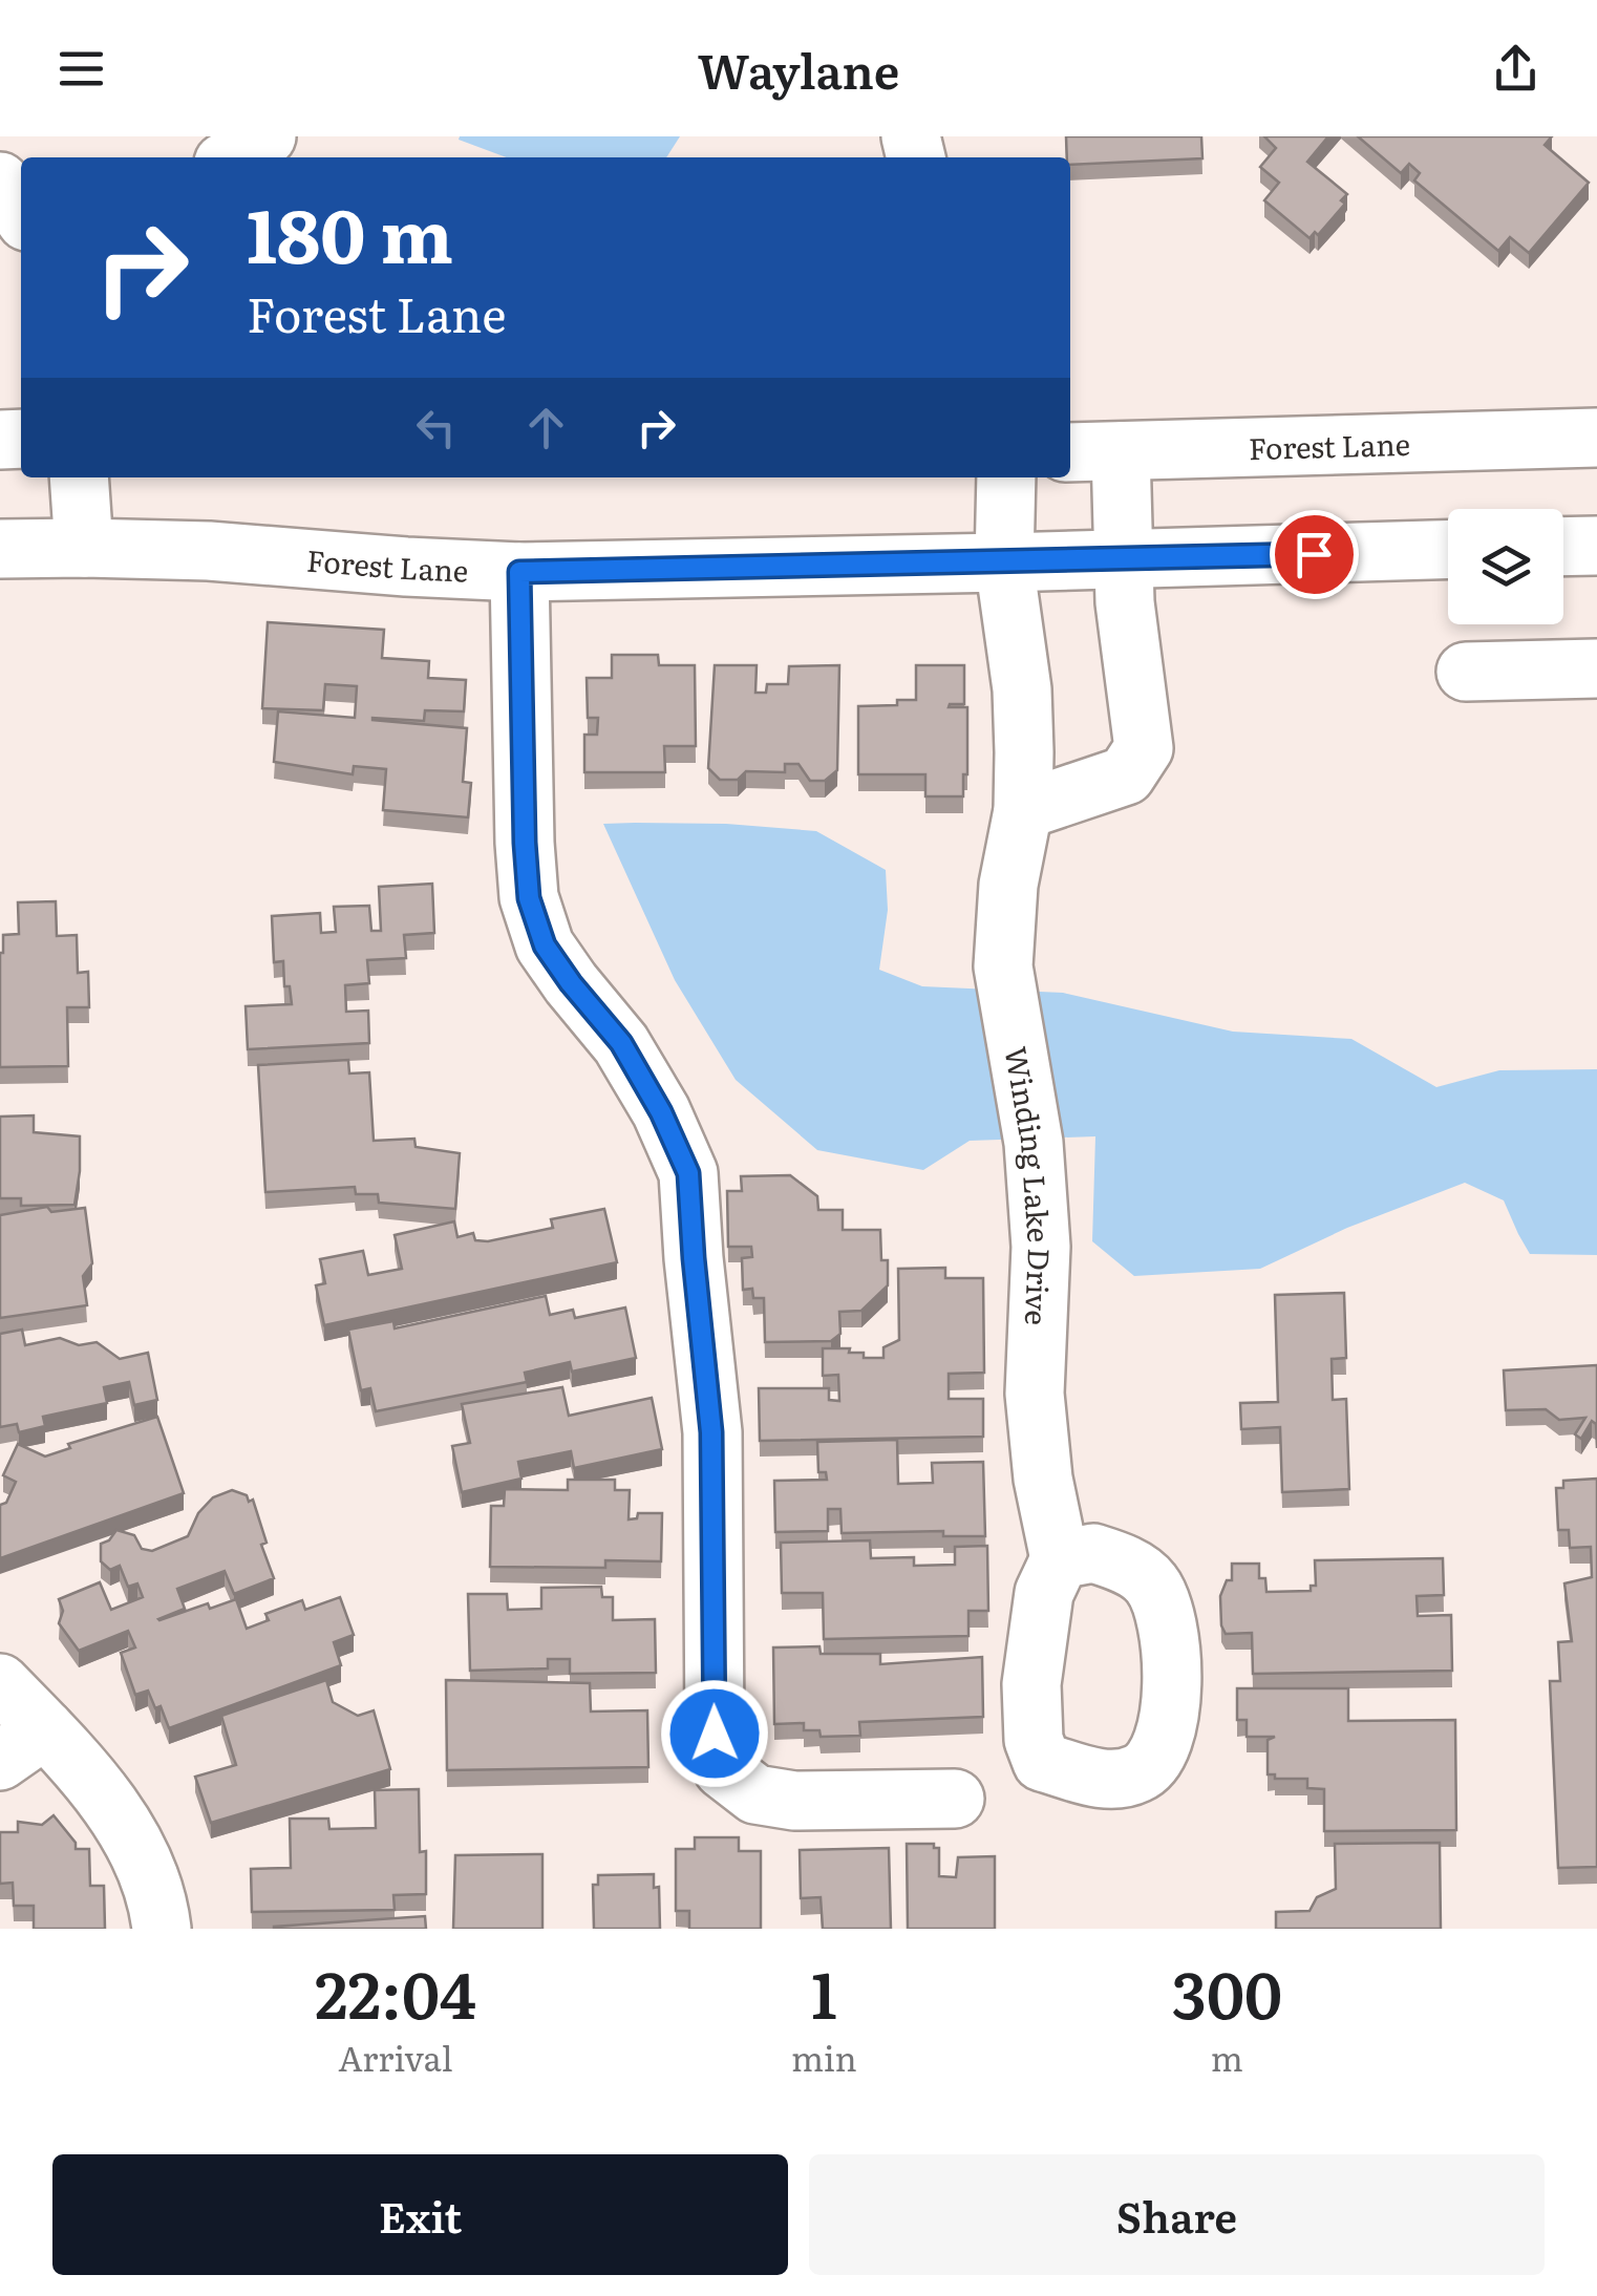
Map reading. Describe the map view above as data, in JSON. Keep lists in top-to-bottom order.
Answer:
{
  "streets": {
    "street": ["Forest Lane", "Winding Lake Drive"]
  },
  "crossings": [
    ["Forest Lane", "Winding Lake Drive"]
  ],
  "page": {
    "header": "Waylane",
    "turn": ["180 m", "Forest Lane"],
    "eta": [
      "22:04",
      "Arrival",
      "1",
      "min",
      "300",
      "m"
    ],
    "buttons": ["Exit", "Share"]
  }
}
